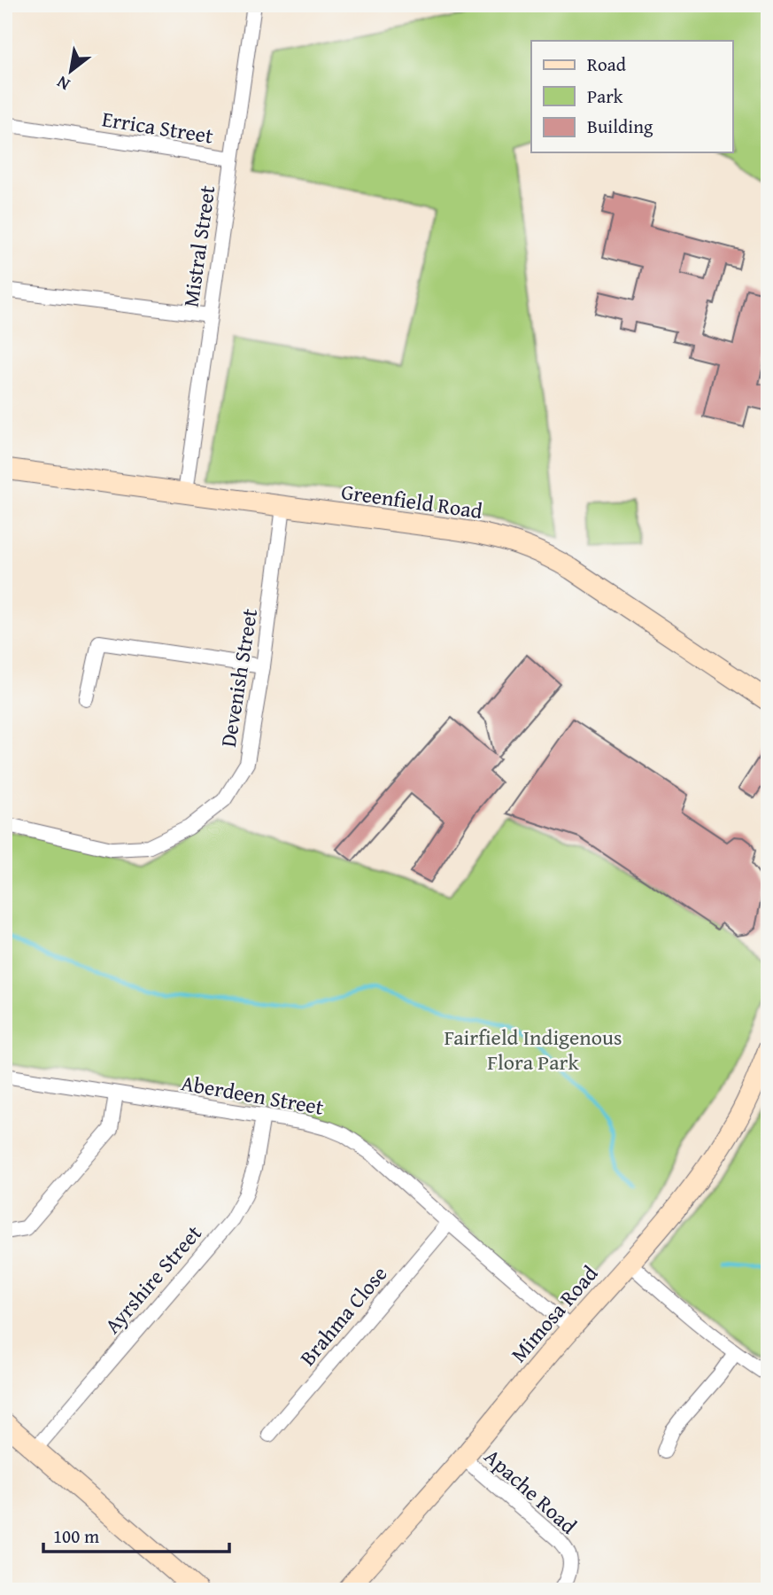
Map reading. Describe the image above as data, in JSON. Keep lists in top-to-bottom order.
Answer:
{
  "streets": {
    "street": [
      "Errica Street",
      "Mistral Street",
      "Greenfield Road",
      "Devenish Street",
      "Aberdeen Street",
      "Ayrshire Street",
      "Mimosa Road",
      "Brahma Close",
      "Apache Road"
    ]
  },
  "crossings": [
    ["Errica Street", "Mistral Street"],
    ["Mistral Street", "Greenfield Road"],
    ["Greenfield Road", "Devenish Street"],
    ["Aberdeen Street", "Ayrshire Street"],
    ["Aberdeen Street", "Mimosa Road"],
    ["Aberdeen Street", "Brahma Close"],
    ["Mimosa Road", "Apache Road"]
  ],
  "parks": ["Fairfield Indigenous Flora Park"],
  "legend": ["Road", "Park", "Building"],
  "scale_bar": "100 m",
  "north": "bottom left"
}
